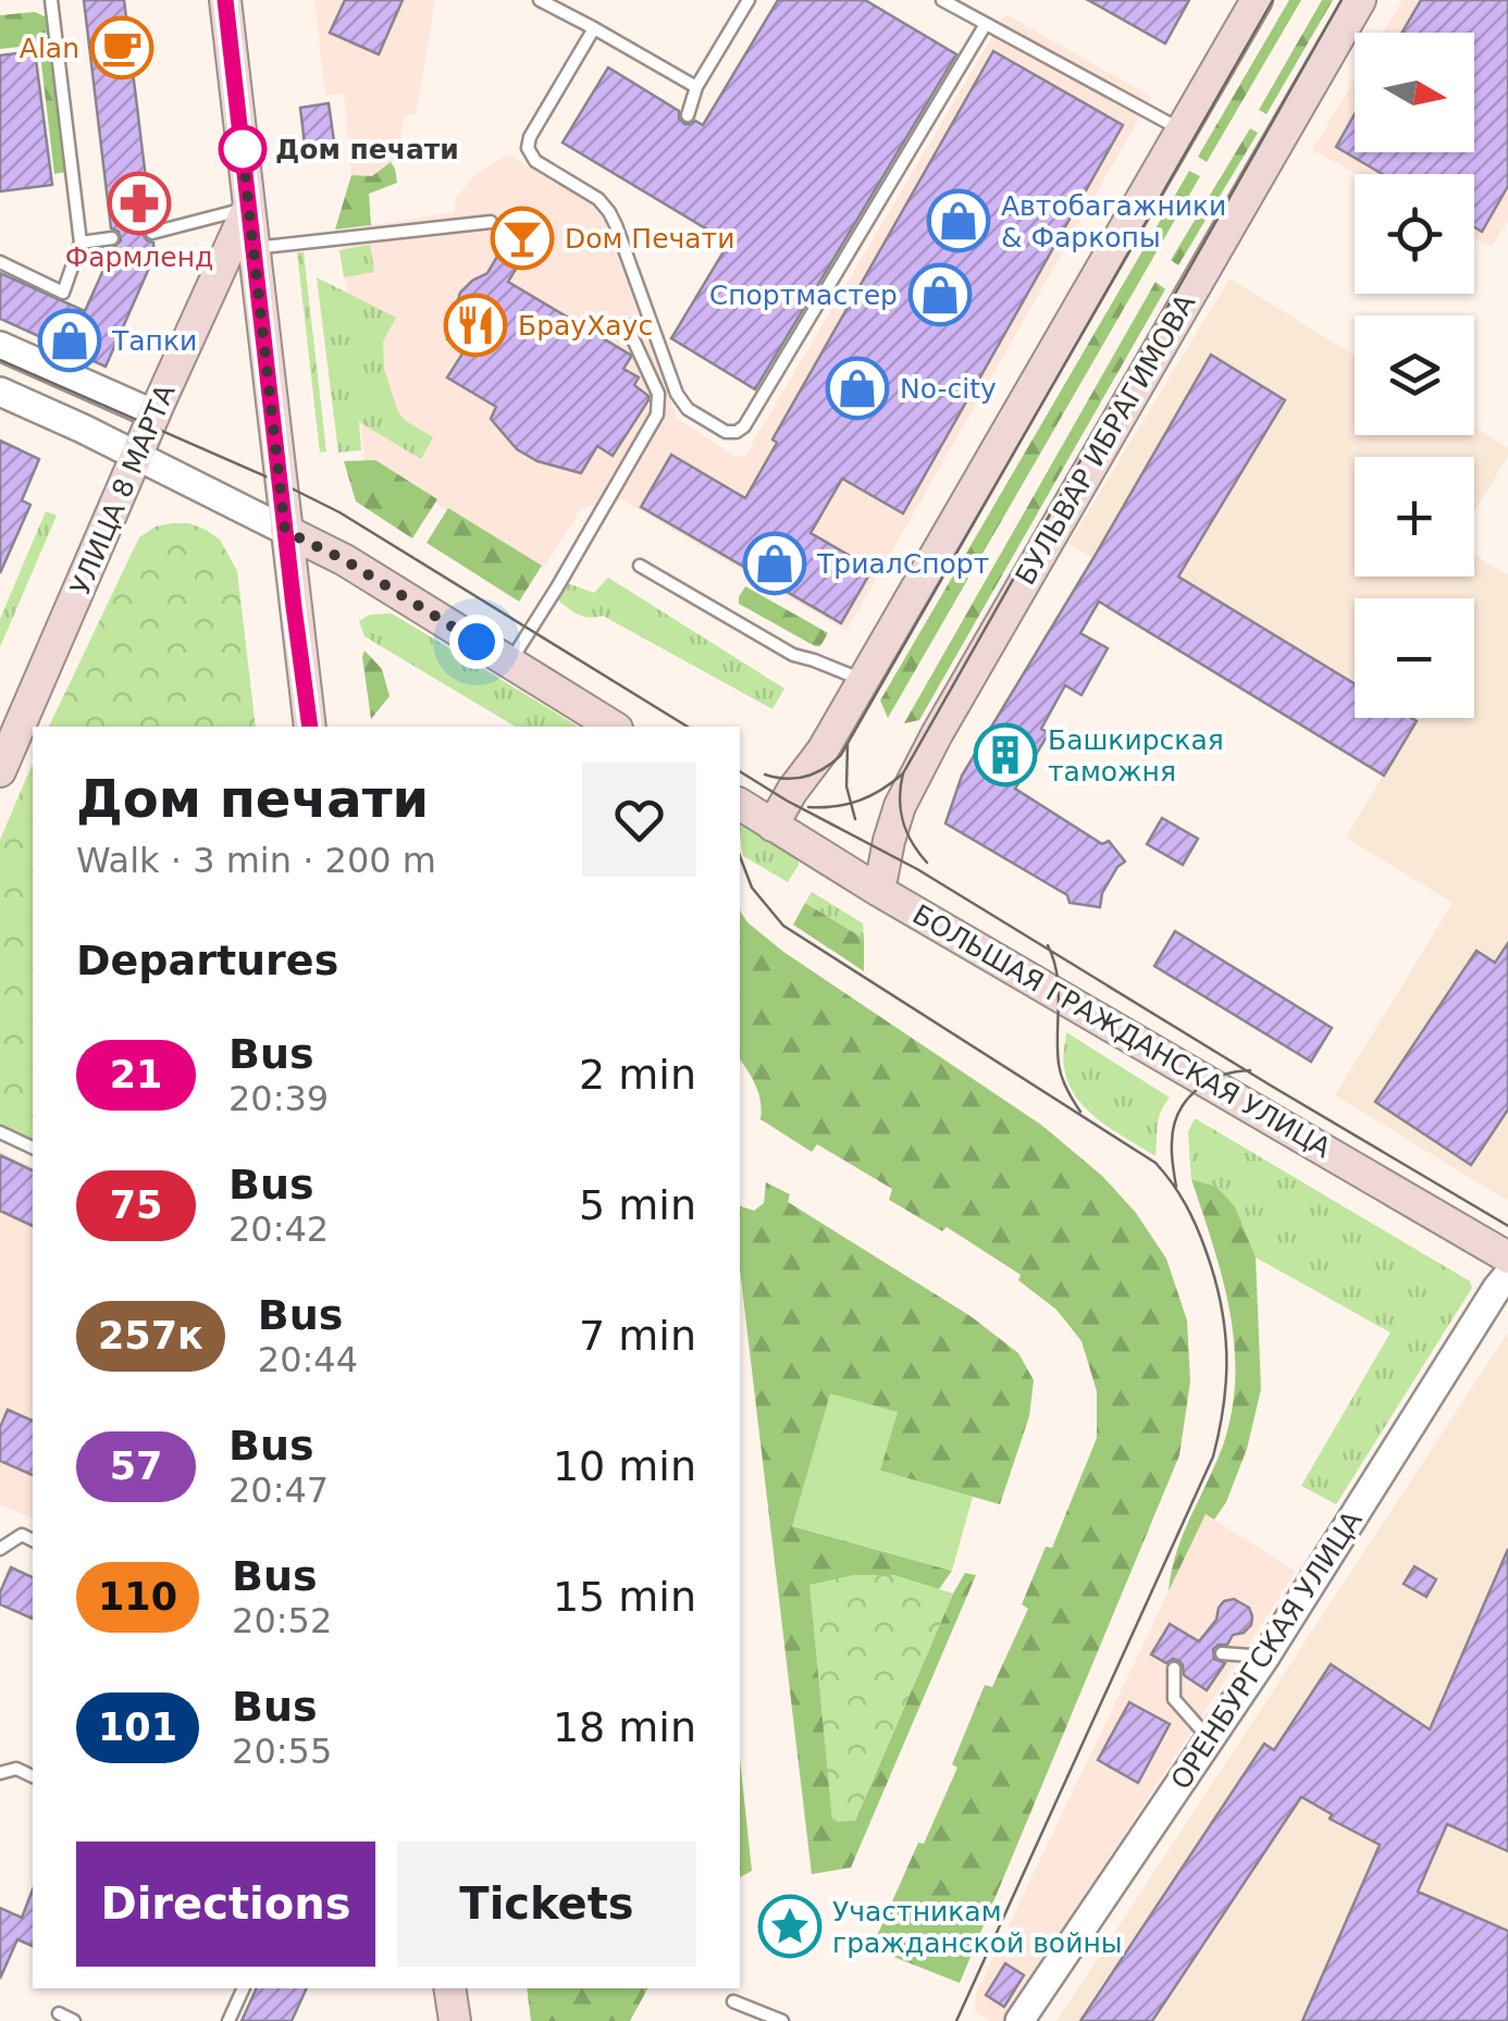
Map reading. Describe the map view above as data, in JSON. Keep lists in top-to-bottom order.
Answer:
{
  "streets": {
    "main road": ["БУЛЬВАР ИБРАГИМОВА", "УЛИЦА 8 МАРТА", "БОЛЬШАЯ ГРАЖДАНСКАЯ УЛИЦА"],
    "street": ["ОРЕНБУРГСКАЯ УЛИЦА"]
  },
  "crossings": [
    ["БУЛЬВАР ИБРАГИМОВА", "БОЛЬШАЯ ГРАЖДАНСКАЯ УЛИЦА"]
  ],
  "places": {
    "cafe": ["Alan"],
    "other": ["Дом печати"],
    "pharmacy": ["Фармленд"],
    "shop": [
      "Автобагажники & Фаркопы",
      "Спортмастер",
      "Тапки",
      "No-city",
      "ТриалСпорт"
    ],
    "bar": ["Dом Печати"],
    "restaurant": ["БрауХаус"],
    "building": ["Башкирская таможня"],
    "place": ["Участникам гражданской войны"]
  },
  "lines": ["bus line 21"],
  "north": "right",
  "page": {
    "map_buttons": ["+", "−"],
    "heading": [
      ["Дом печати", "Walk · 3 min · 200 m"],
      "Departures"
    ],
    "list": [
      {
        "mark": "21",
        "name": "Bus",
        "note": "20:39",
        "value": "2 min"
      },
      {
        "mark": "75",
        "name": "Bus",
        "note": "20:42",
        "value": "5 min"
      },
      {
        "mark": "257к",
        "name": "Bus",
        "note": "20:44",
        "value": "7 min"
      },
      {
        "mark": "57",
        "name": "Bus",
        "note": "20:47",
        "value": "10 min"
      },
      {
        "mark": "110",
        "name": "Bus",
        "note": "20:52",
        "value": "15 min"
      },
      {
        "mark": "101",
        "name": "Bus",
        "note": "20:55",
        "value": "18 min"
      }
    ],
    "buttons": ["Directions", "Tickets"]
  }
}
